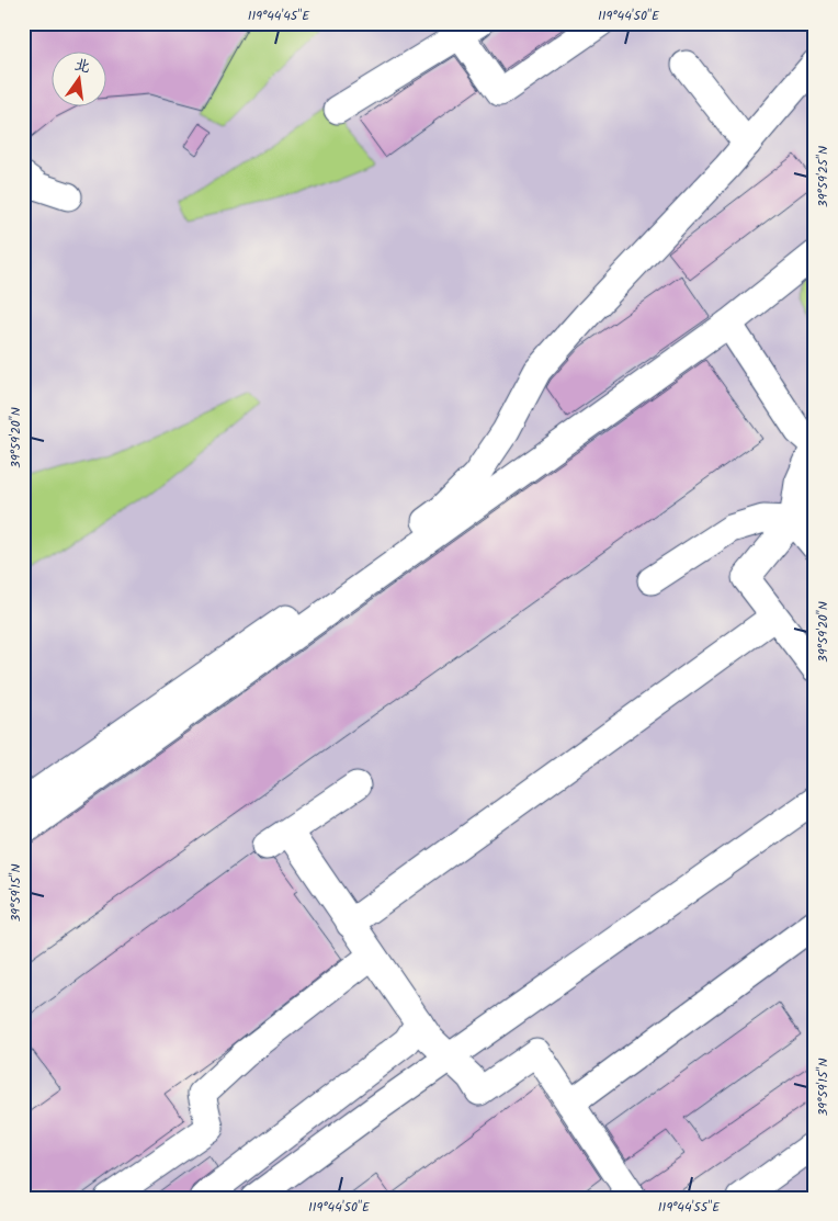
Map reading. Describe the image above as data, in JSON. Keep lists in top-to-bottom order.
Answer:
{
  "north": "top",
  "coordinates": [
    "119°44'45\"E",
    "119°44'50\"E",
    "39°59'25\"N",
    "39°59'20\"N",
    "39°59'15\"N",
    "119°44'55\"E"
  ]
}
